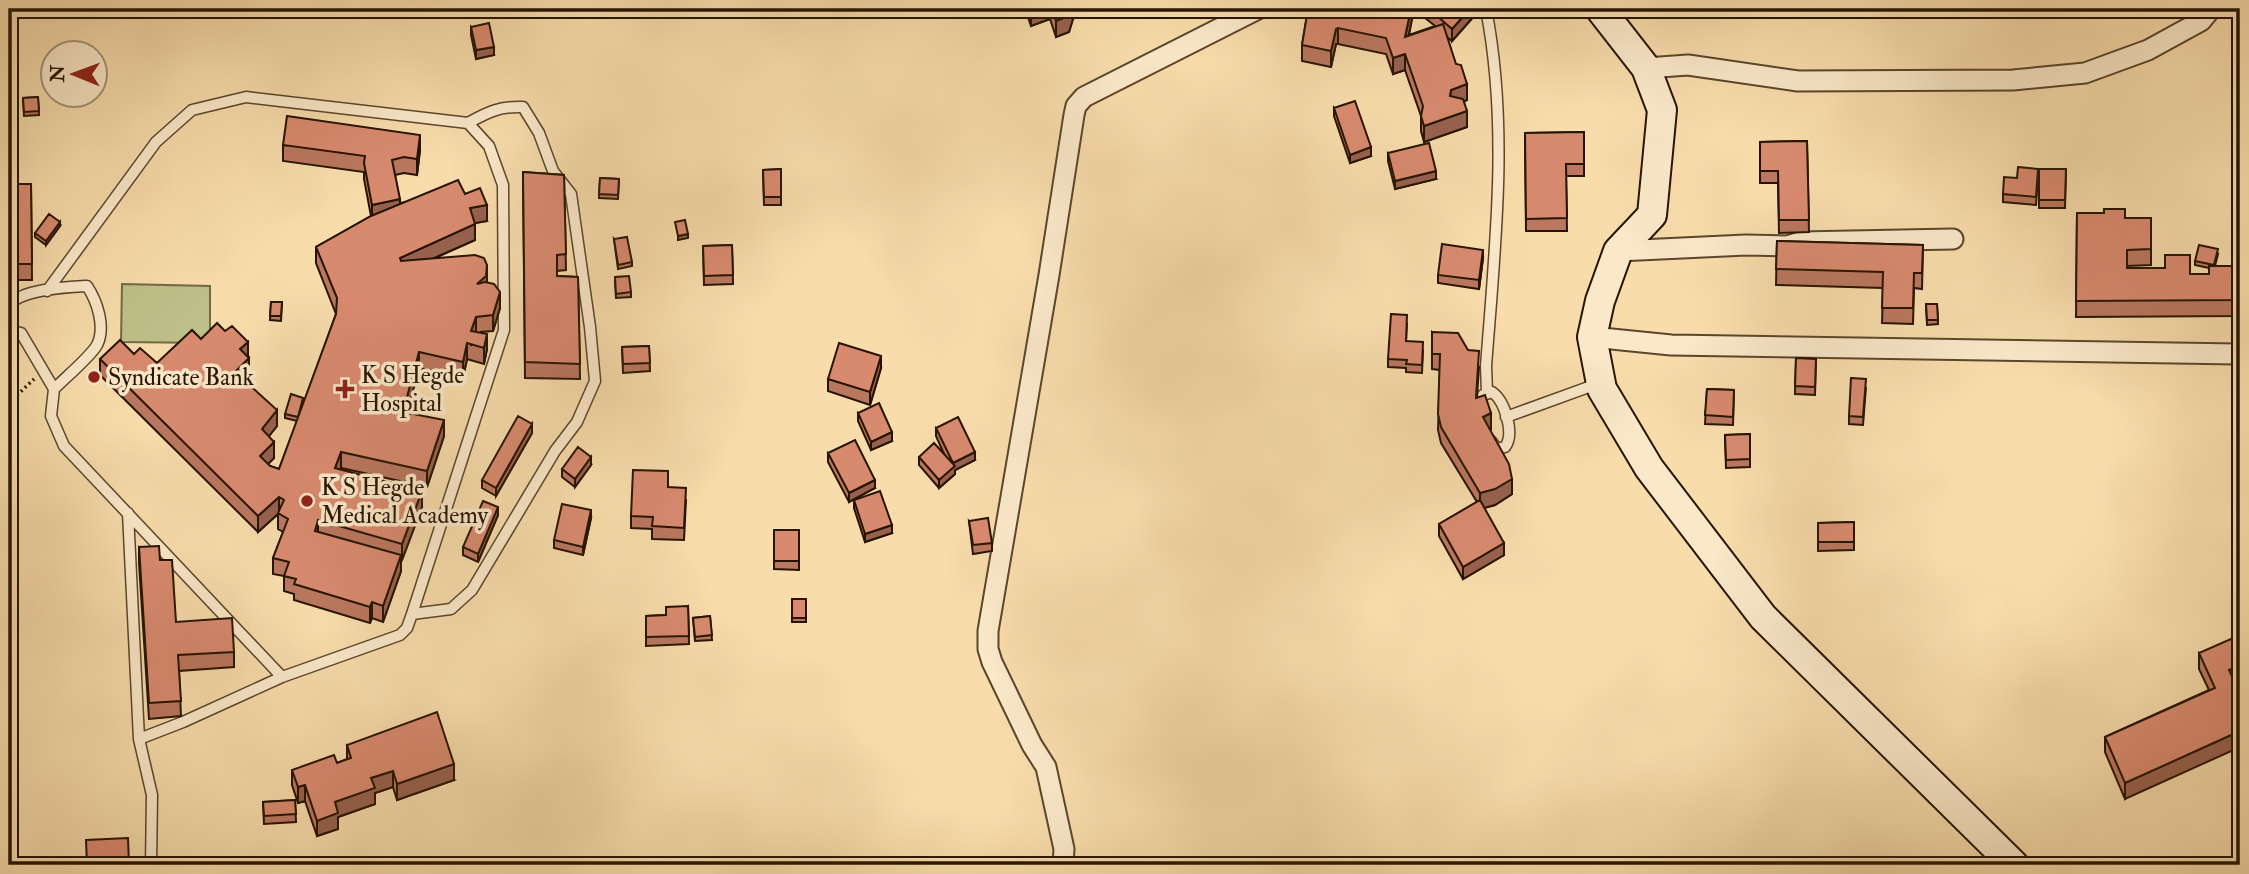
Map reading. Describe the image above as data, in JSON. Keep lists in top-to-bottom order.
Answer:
{
  "places": {
    "other": ["Syndicate Bank", "K S Hegde Medical Academy"],
    "health": ["K S Hegde Hospital"]
  },
  "north": "left"
}
